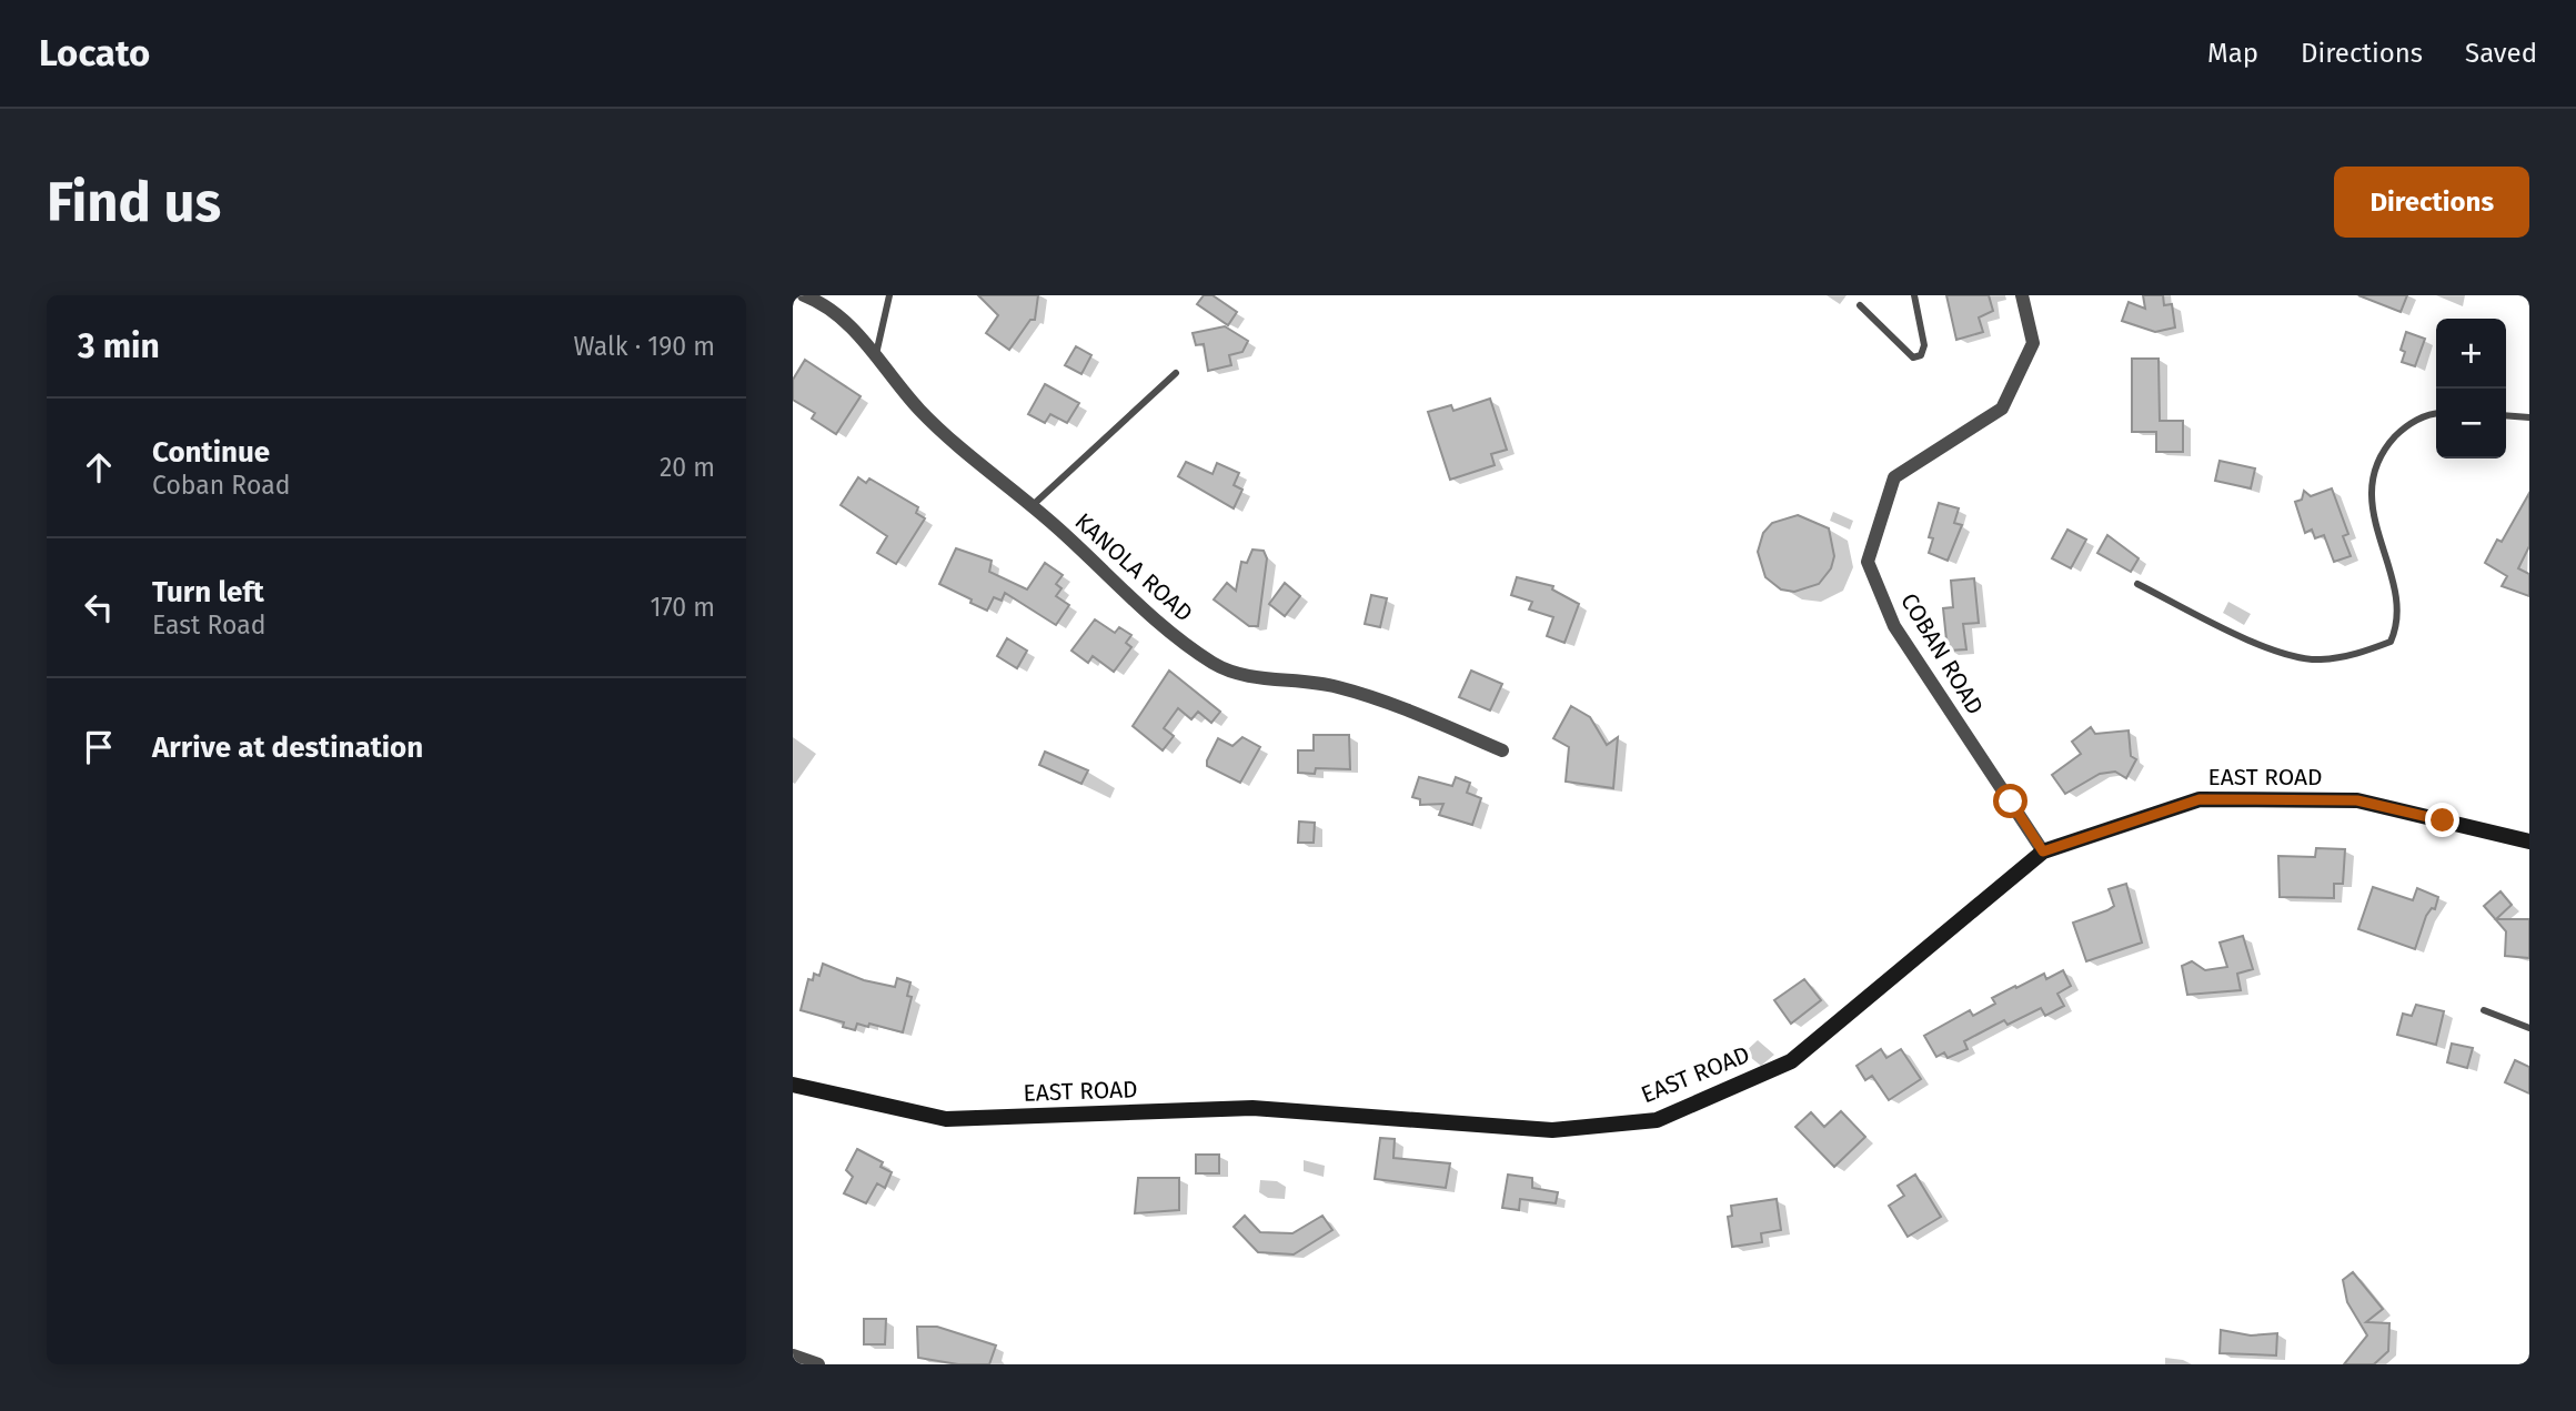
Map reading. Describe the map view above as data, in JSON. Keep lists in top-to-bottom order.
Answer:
{
  "streets": {
    "street": ["KANOLA ROAD", "COBAN ROAD", "EAST ROAD"]
  },
  "crossings": [
    ["COBAN ROAD", "EAST ROAD"]
  ],
  "page": {
    "header": "Locato",
    "nav": ["Map", "Directions", "Saved"],
    "buttons": "Directions",
    "title": "Find us",
    "heading": ["3 min", "Walk · 190 m"],
    "map_buttons": ["+", "−"],
    "list": [
      ["Continue", "Coban Road", "20 m"],
      ["Turn left", "East Road", "170 m"],
      "Arrive at destination"
    ]
  }
}
